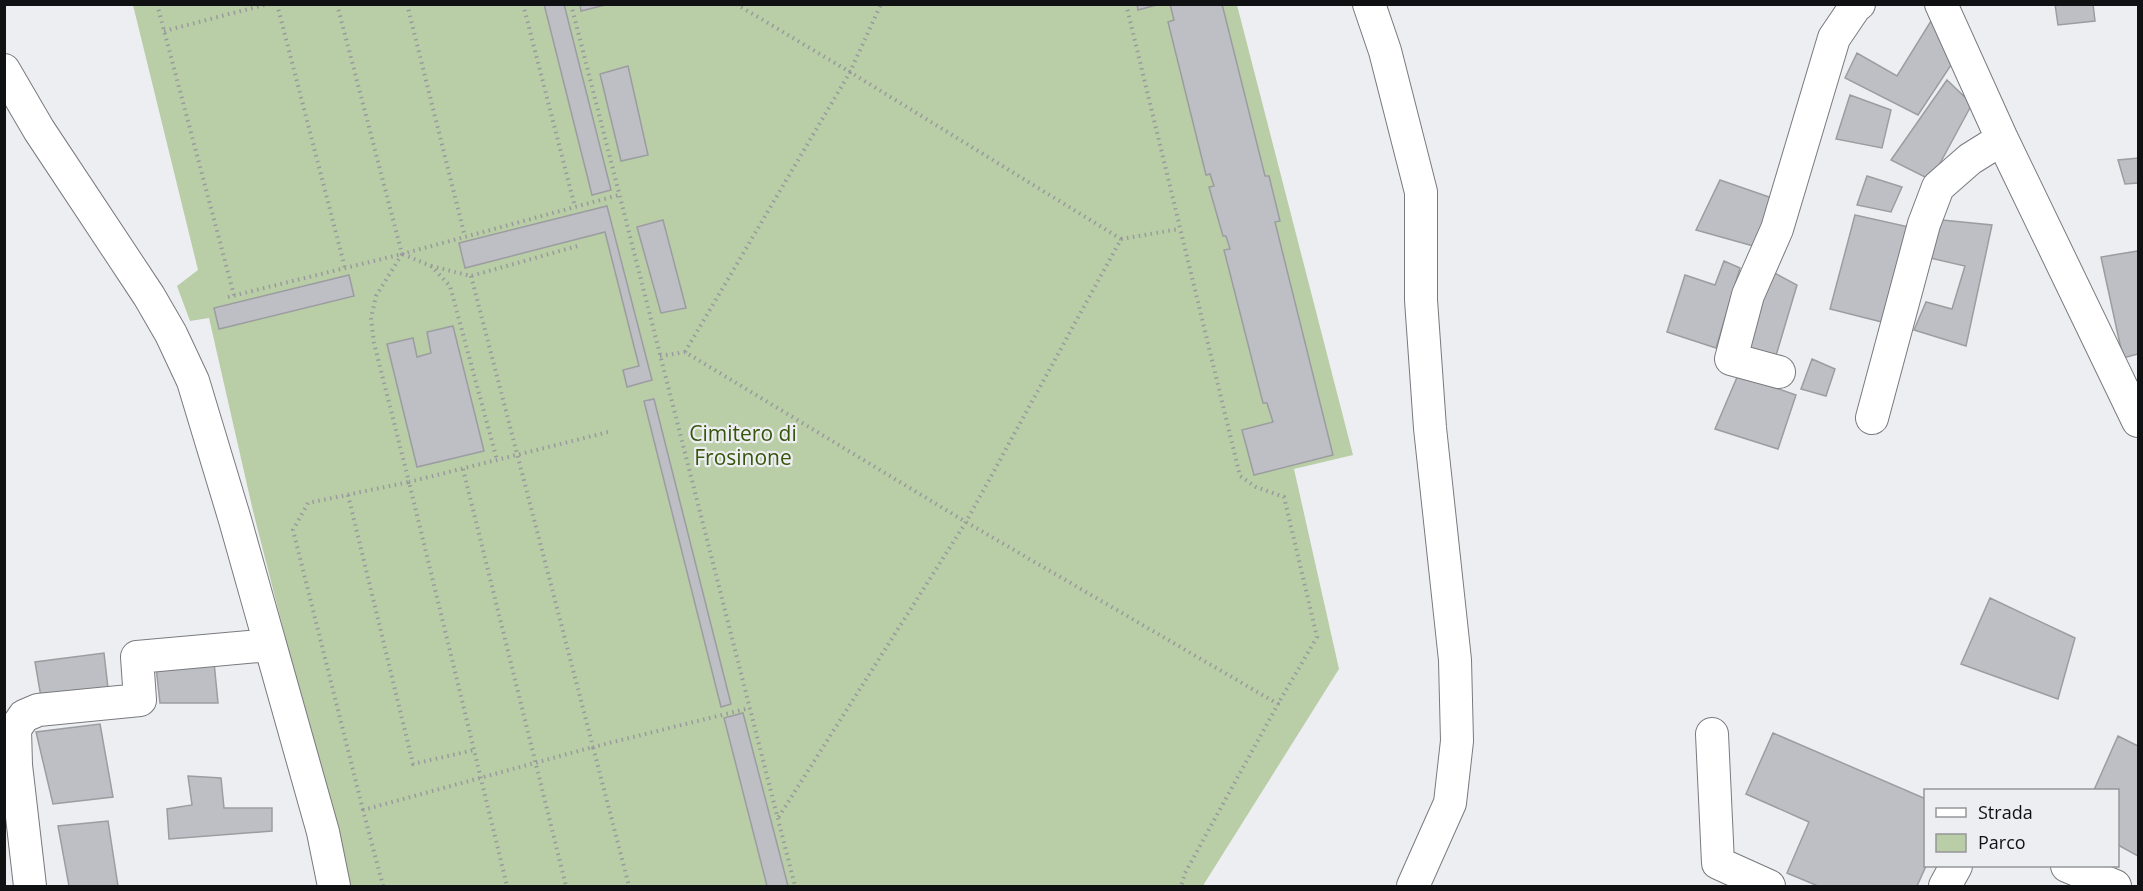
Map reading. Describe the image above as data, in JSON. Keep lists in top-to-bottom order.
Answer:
{
  "parks": ["Cimitero di Frosinone"],
  "legend": ["Strada", "Parco"]
}
